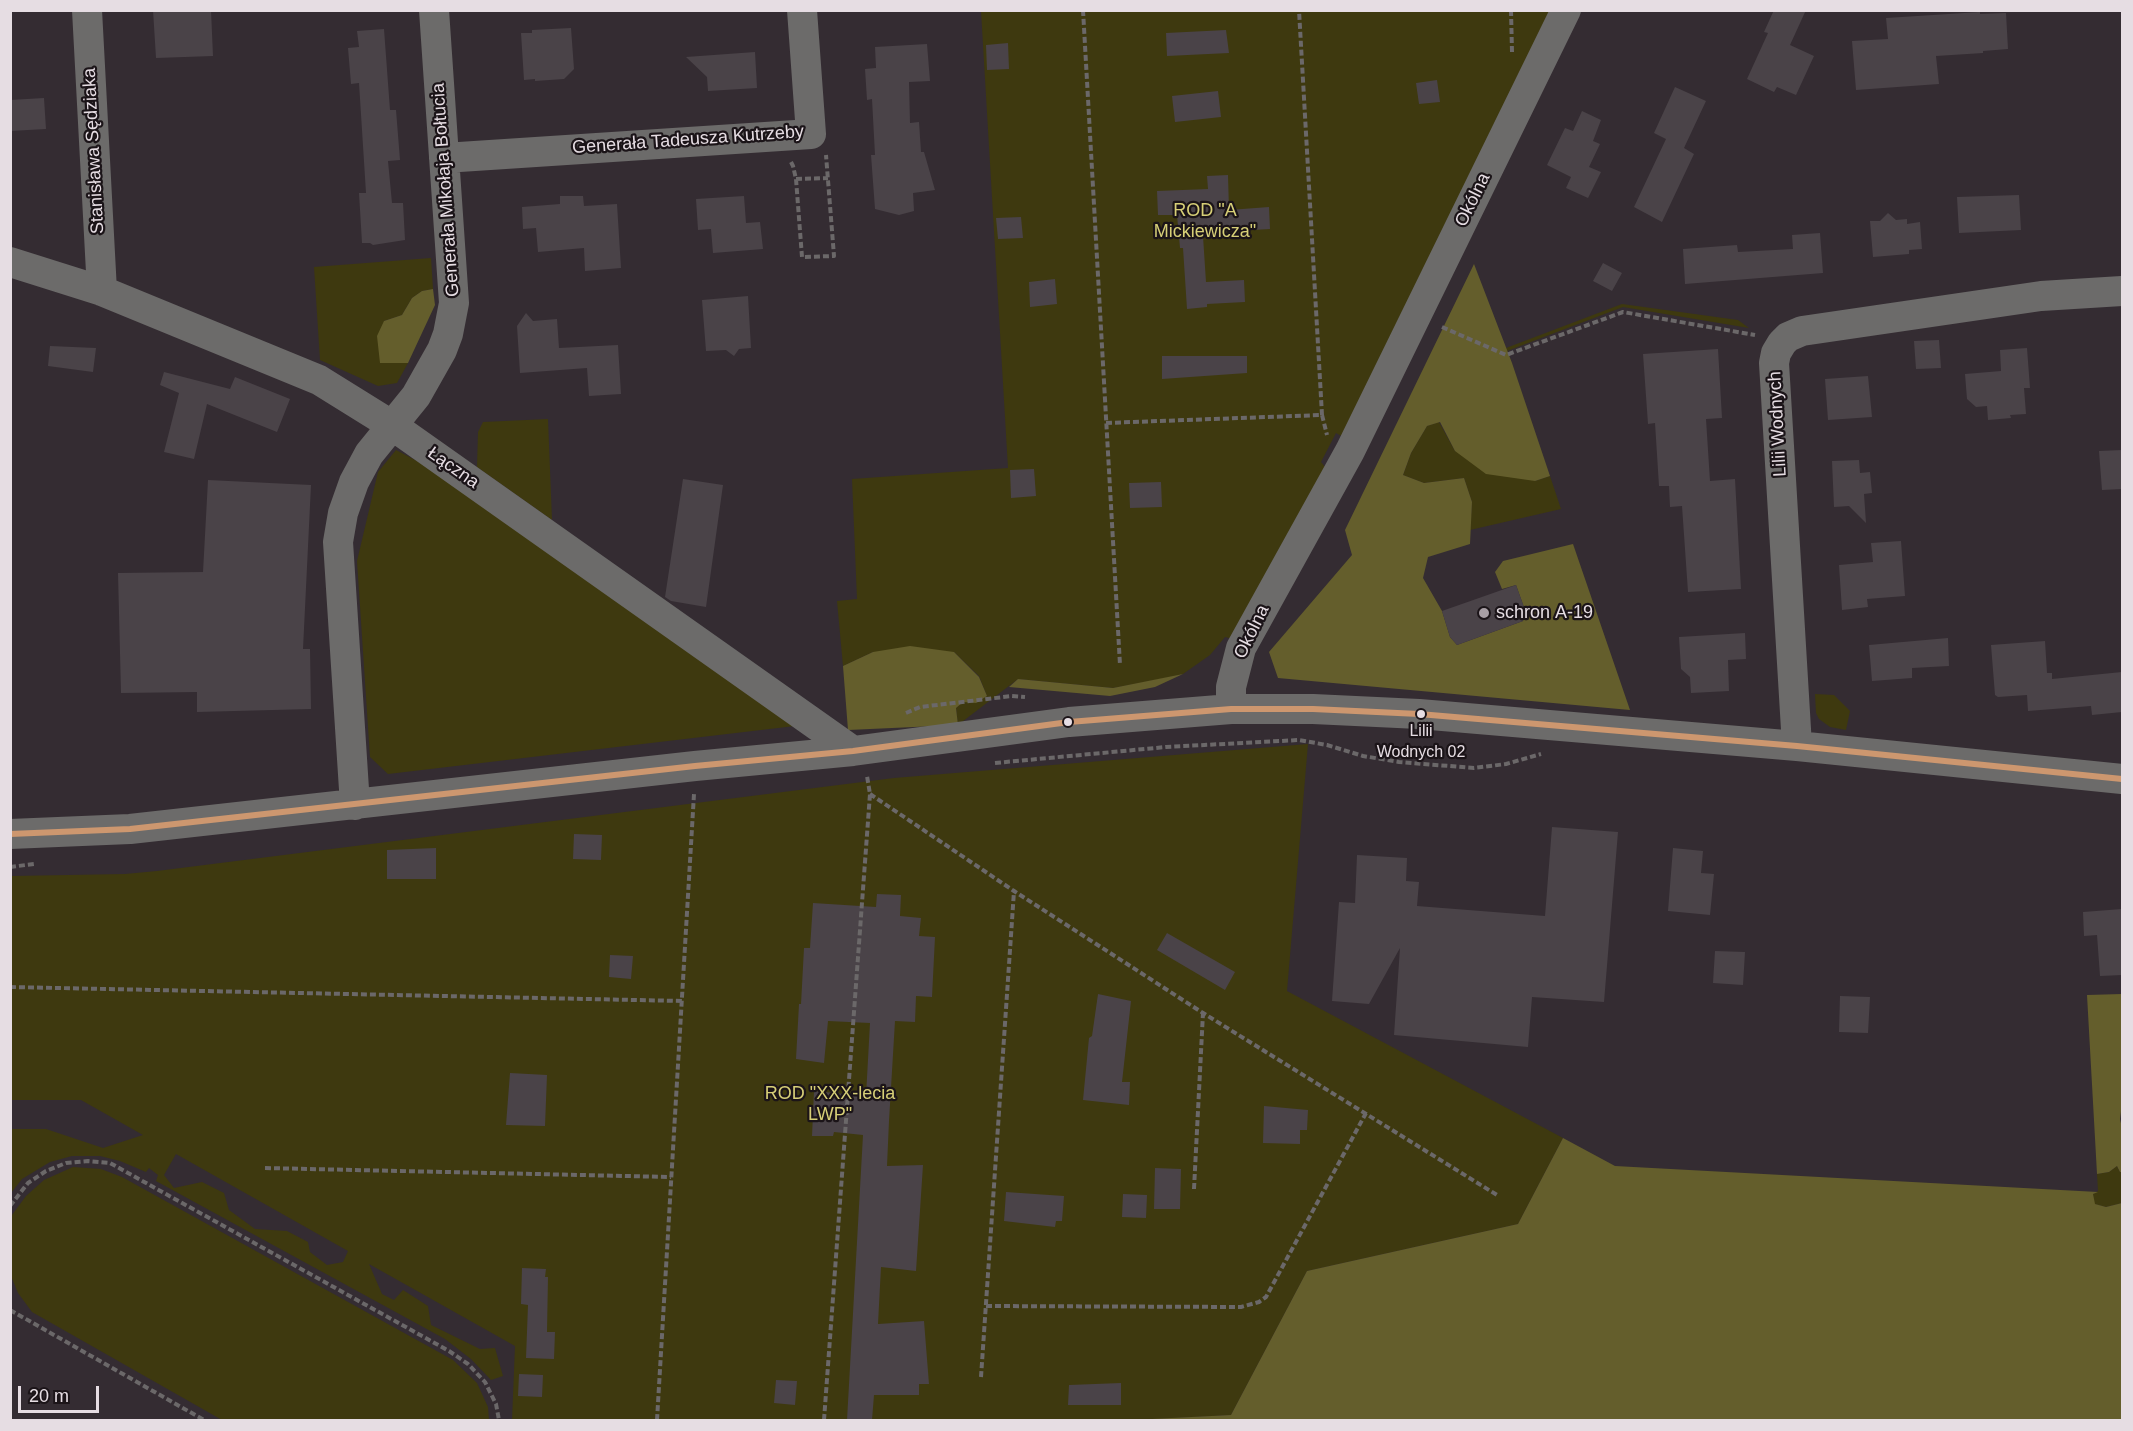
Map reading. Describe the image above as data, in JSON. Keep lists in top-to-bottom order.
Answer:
{
  "streets": {
    "street": [
      "Generała Tadeusza Kutrzeby",
      "Stanisława Sędziaka",
      "Generała Mikołaja Bołtucia",
      "Okólna",
      "Lilii Wodnych",
      "Łączna"
    ]
  },
  "crossings": [
    ["Generała Tadeusza Kutrzeby", "Generała Mikołaja Bołtucia"],
    ["Stanisława Sędziaka", "Łączna"],
    ["Generała Mikołaja Bołtucia", "Łączna"]
  ],
  "parks": ["ROD \"A Mickiewicza\"", "ROD \"XXX-lecia LWP\""],
  "places": ["schron A-19", "Lilii Wodnych 02"],
  "scale_bar": "20 m"
}
